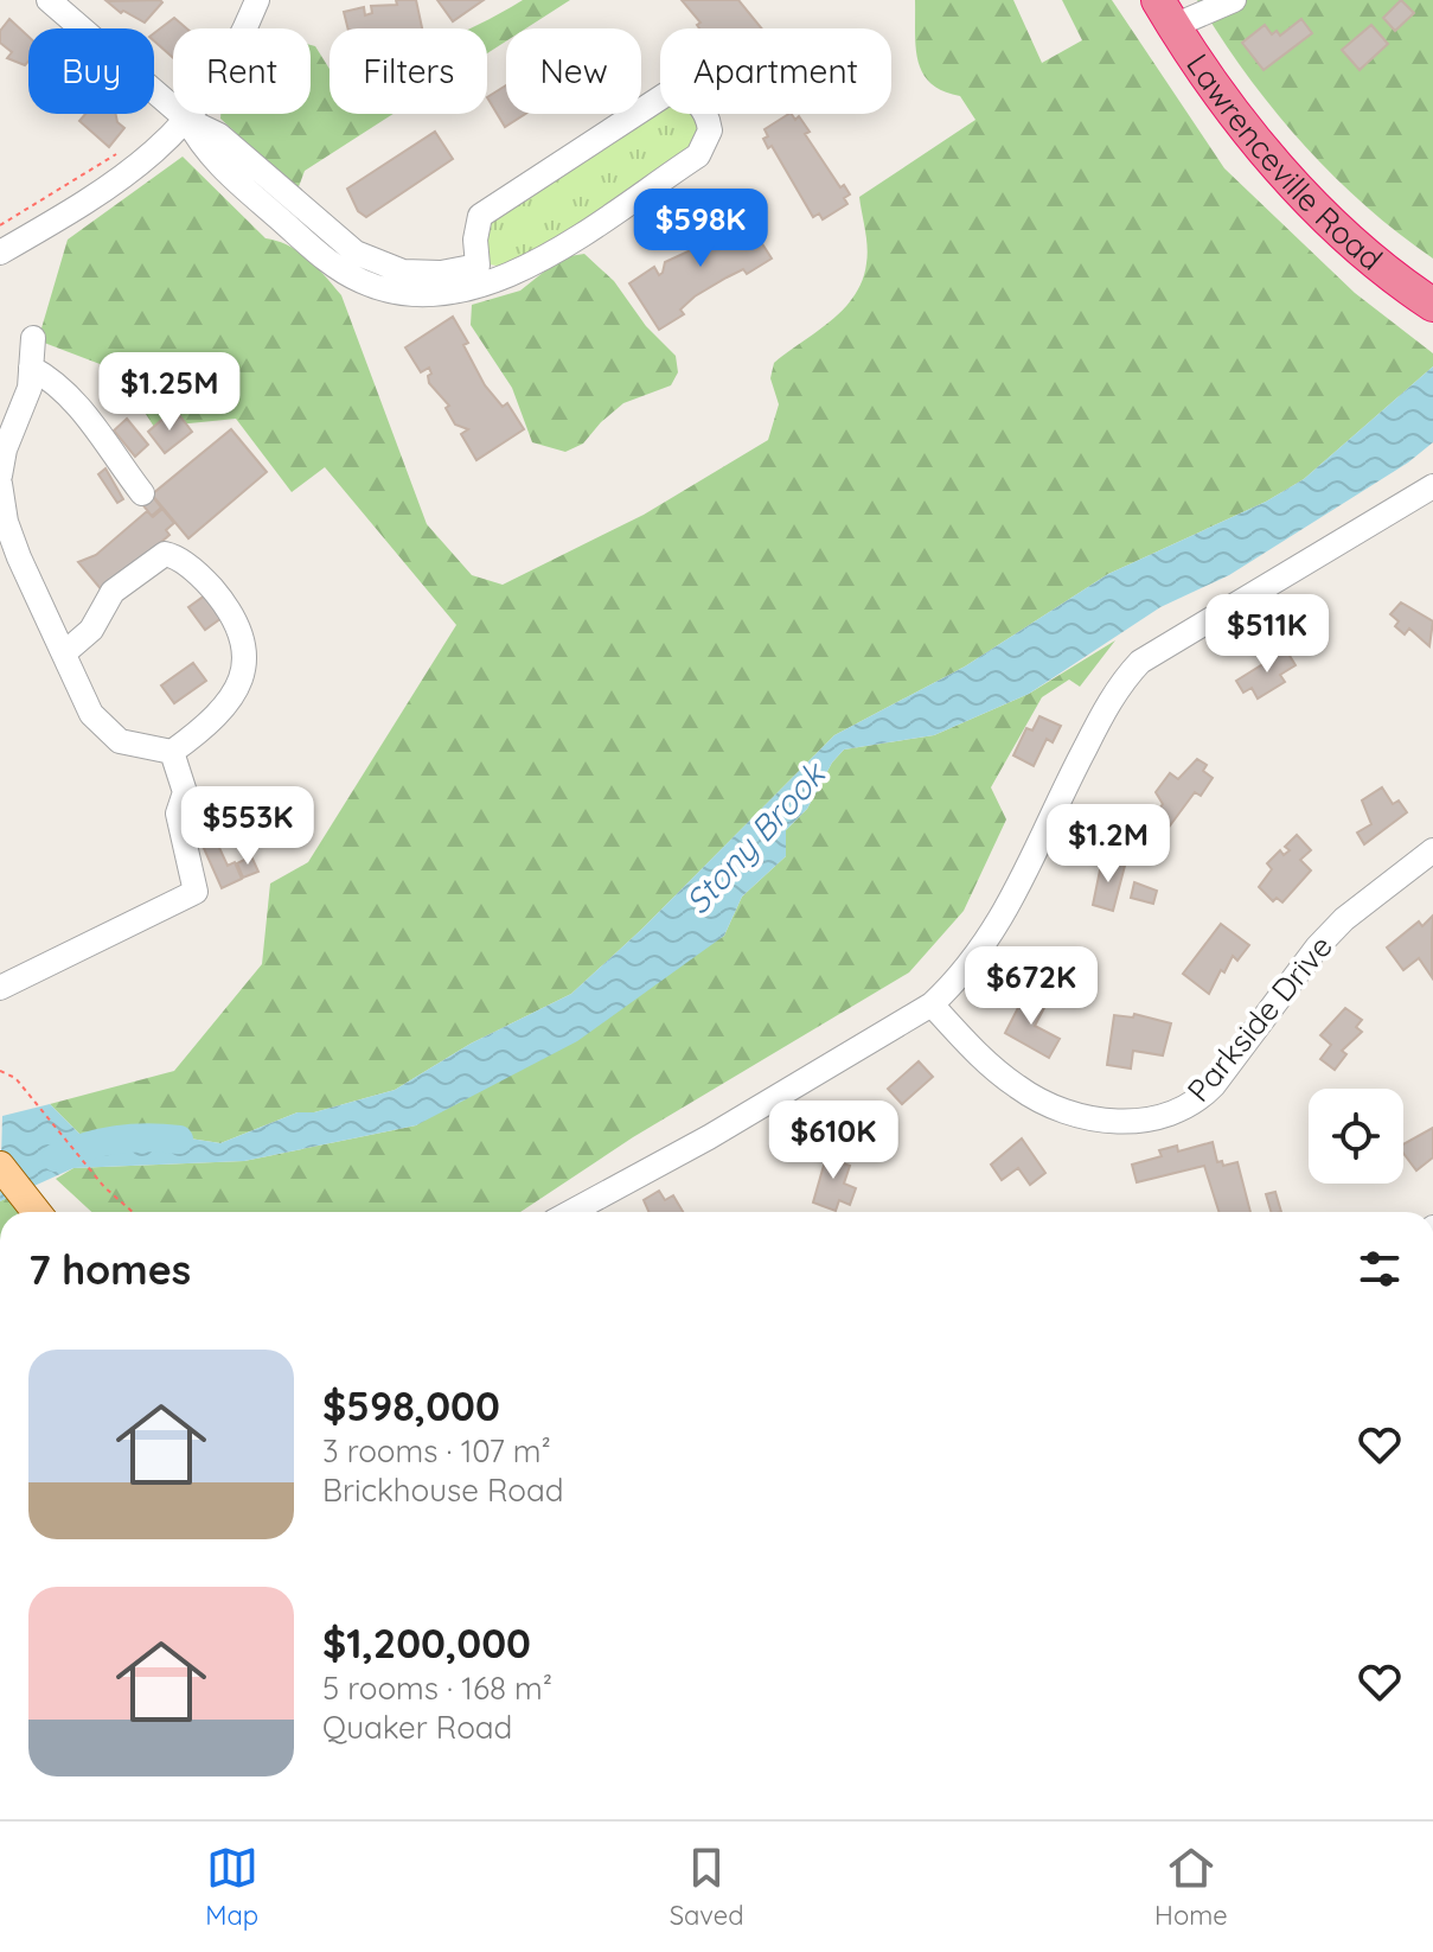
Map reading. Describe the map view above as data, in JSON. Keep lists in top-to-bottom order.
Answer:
{
  "streets": {
    "highway": ["Lawrenceville Road"],
    "street": ["Parkside Drive"]
  },
  "water": ["Stony Brook"],
  "page": {
    "chip": [
      "Buy",
      "Rent",
      "Filters",
      "New",
      "Apartment"
    ],
    "price": [
      "$598K",
      "$1.25M",
      "$511K",
      "$553K",
      "$1.2M",
      "$672K",
      "$610K"
    ],
    "heading": "7 homes",
    "list": [
      {
        "name": "$598,000",
        "note": "3 rooms · 107 m² · Brickhouse Road"
      },
      {
        "name": "$1,200,000",
        "note": "5 rooms · 168 m² · Quaker Road"
      }
    ],
    "tabs": ["Map", "Saved", "Home"]
  }
}
